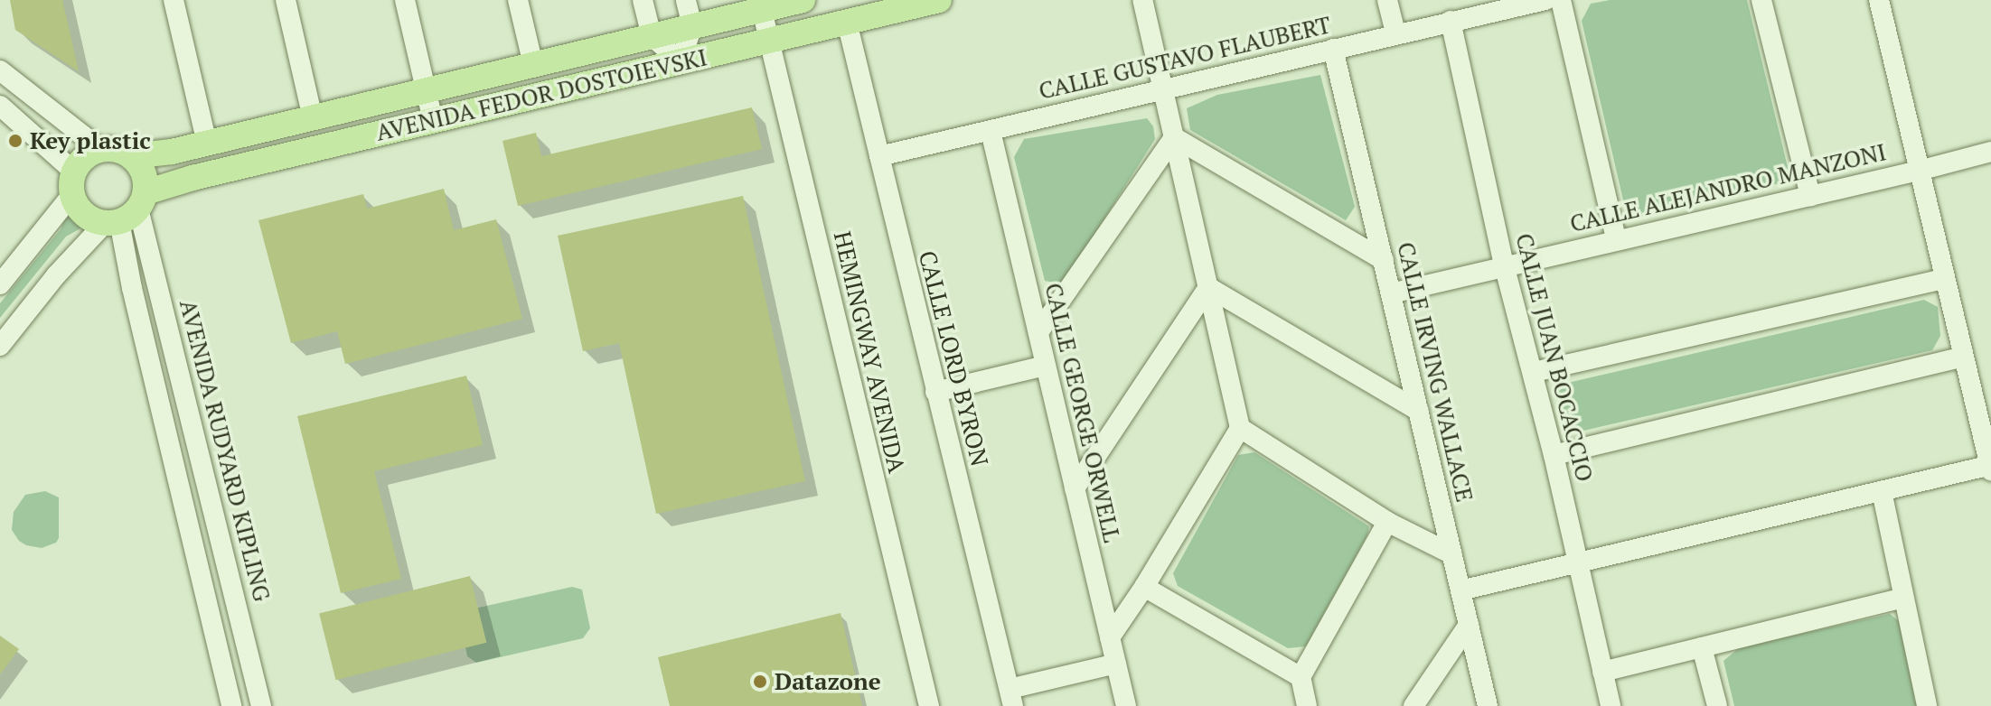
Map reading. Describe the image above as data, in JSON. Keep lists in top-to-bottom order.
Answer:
{
  "streets": {
    "main road": ["AVENIDA FEDOR DOSTOIEVSKI"],
    "street": [
      "CALLE GUSTAVO FLAUBERT",
      "CALLE ALEJANDRO MANZONI",
      "HEMINGWAY AVENIDA",
      "CALLE JUAN BOCACCIO",
      "CALLE LORD BYRON",
      "CALLE IRVING WALLACE",
      "CALLE GEORGE ORWELL",
      "AVENIDA RUDYARD KIPLING"
    ]
  },
  "crossings": [
    ["CALLE GUSTAVO FLAUBERT", "CALLE JUAN BOCACCIO"],
    ["CALLE GUSTAVO FLAUBERT", "CALLE LORD BYRON"],
    ["CALLE GUSTAVO FLAUBERT", "CALLE IRVING WALLACE"],
    ["CALLE GUSTAVO FLAUBERT", "CALLE GEORGE ORWELL"],
    ["AVENIDA FEDOR DOSTOIEVSKI", "HEMINGWAY AVENIDA"],
    ["AVENIDA FEDOR DOSTOIEVSKI", "CALLE LORD BYRON"],
    ["AVENIDA FEDOR DOSTOIEVSKI", "AVENIDA RUDYARD KIPLING"],
    ["CALLE ALEJANDRO MANZONI", "CALLE JUAN BOCACCIO"],
    ["CALLE ALEJANDRO MANZONI", "CALLE IRVING WALLACE"]
  ],
  "places": ["Key plastic", "Datazone"]
}
